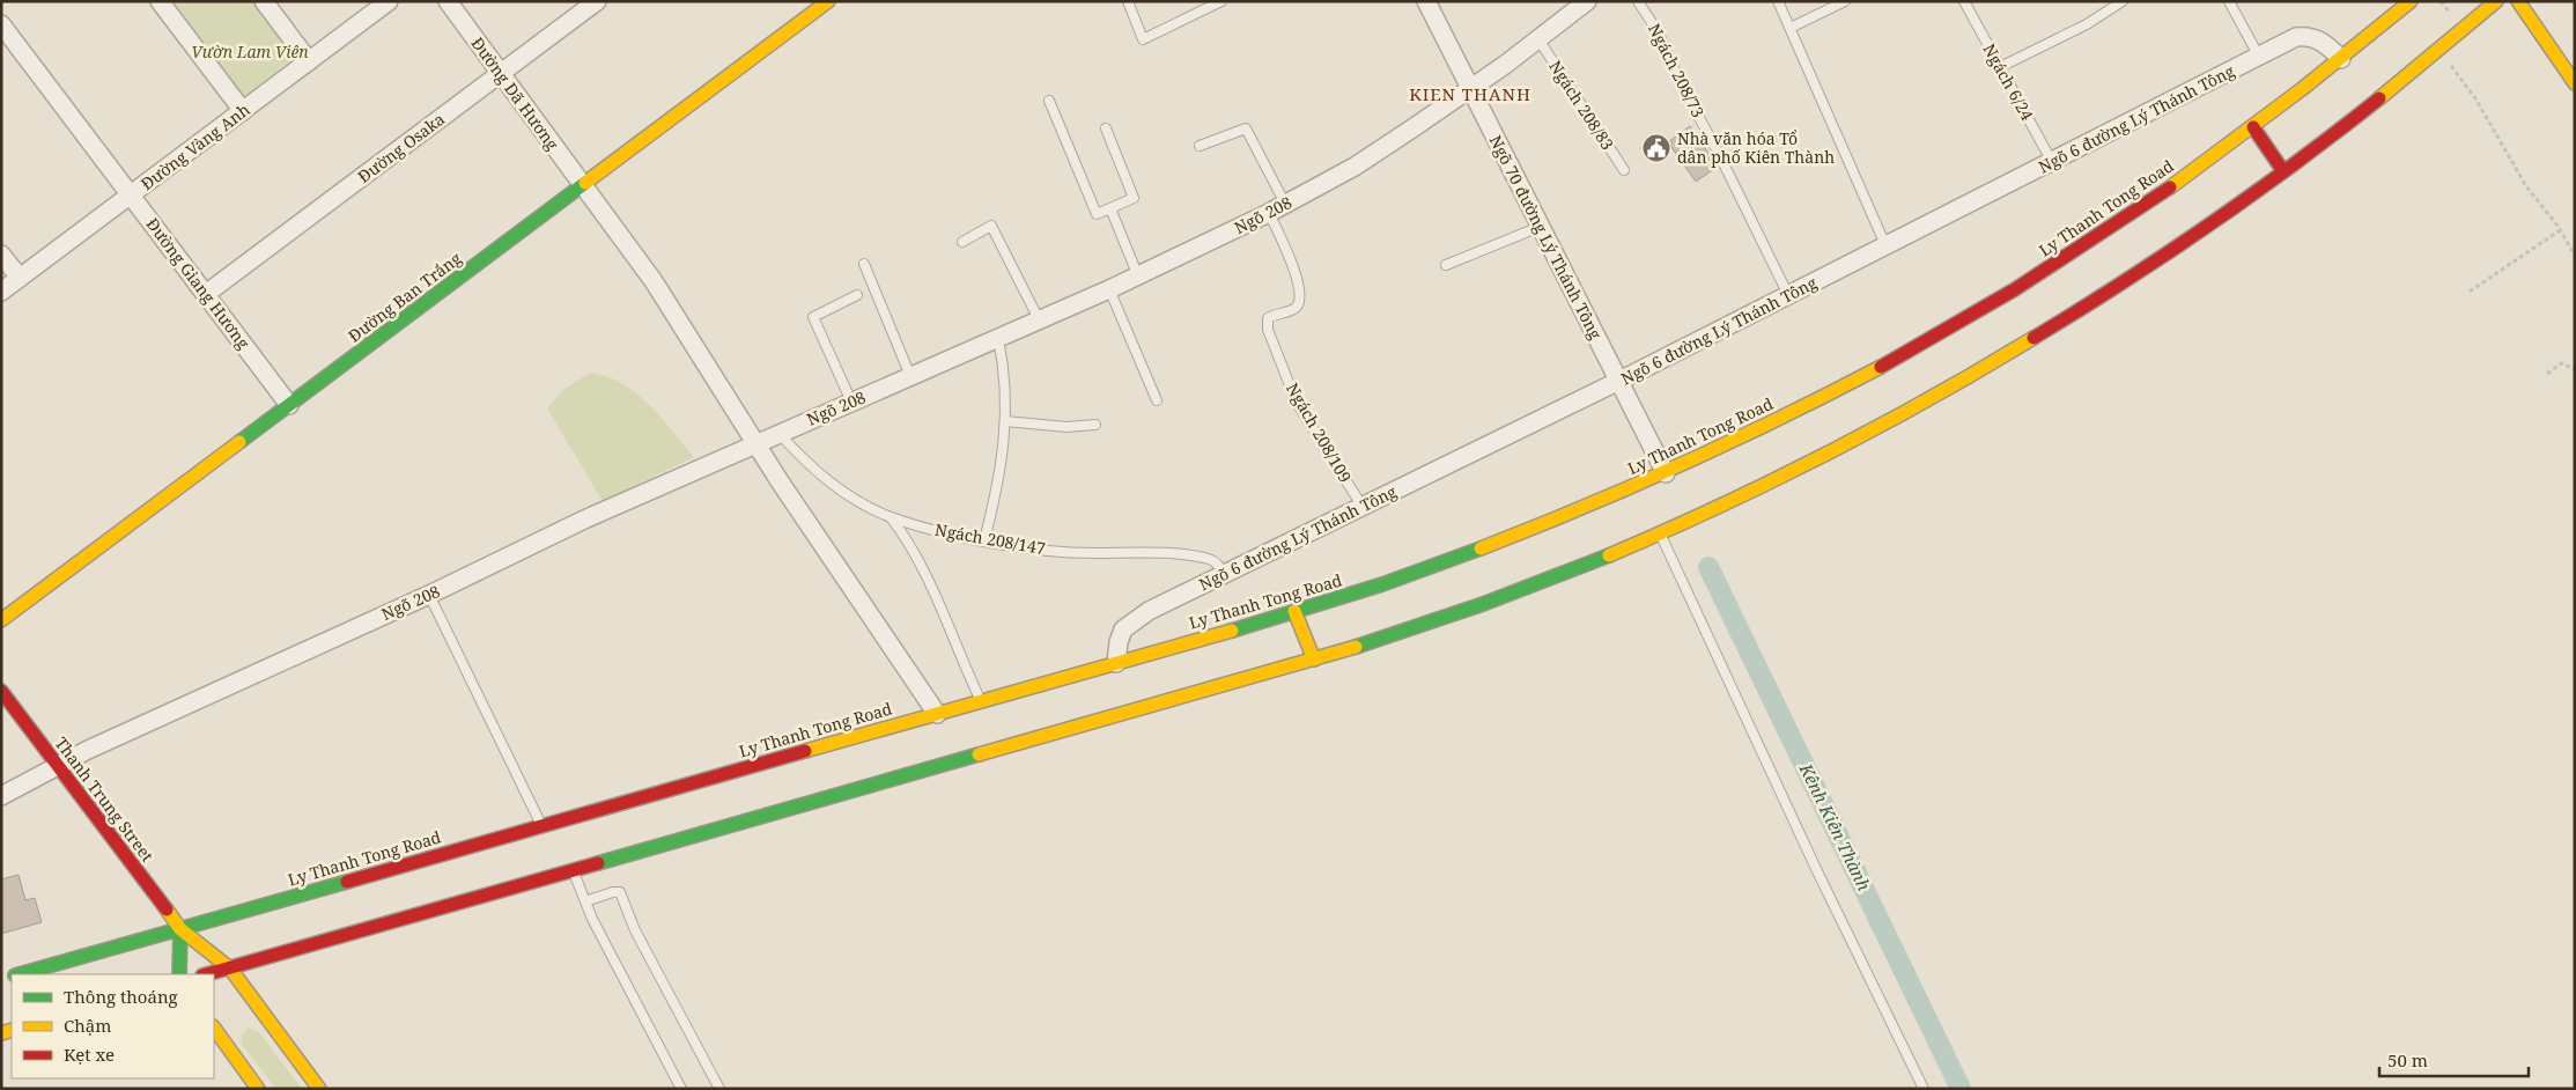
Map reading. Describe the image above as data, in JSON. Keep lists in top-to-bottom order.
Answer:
{
  "streets": {
    "main road": ["Ly Thanh Tong Road", "Đường Ban Trắng", "Thanh Trung Street"],
    "street": [
      "Đường Dã Hương",
      "Ngõ 6 đường Lý Thánh Tông",
      "Đường Vàng Anh",
      "Đường Osaka",
      "Ngõ 208",
      "Ngõ 70 đường Lý Thánh Tông",
      "Đường Giang Hương"
    ],
    "lane": [
      "Ngách 208/73",
      "Ngách 6/24",
      "Ngách 208/83",
      "Ngách 208/109",
      "Ngách 208/147"
    ]
  },
  "crossings": [
    ["Ngách 208/73", "Ngõ 6 đường Lý Thánh Tông"],
    ["Ngách 6/24", "Ngõ 6 đường Lý Thánh Tông"],
    ["Đường Dã Hương", "Đường Osaka"],
    ["Đường Dã Hương", "Ly Thanh Tong Road"],
    ["Đường Dã Hương", "Ngõ 208"],
    ["Đường Dã Hương", "Đường Ban Trắng"],
    ["Ngách 208/83", "Ngõ 208"],
    ["Ngõ 6 đường Lý Thánh Tông", "Ly Thanh Tong Road"],
    ["Ngõ 6 đường Lý Thánh Tông", "Ngõ 70 đường Lý Thánh Tông"],
    ["Ngõ 6 đường Lý Thánh Tông", "Ngách 208/109"],
    ["Ngõ 6 đường Lý Thánh Tông", "Ngách 208/147"],
    ["Đường Vàng Anh", "Đường Giang Hương"],
    ["Đường Osaka", "Đường Giang Hương"],
    ["Ly Thanh Tong Road", "Ngõ 70 đường Lý Thánh Tông"],
    ["Ly Thanh Tong Road", "Thanh Trung Street"],
    ["Ngõ 208", "Ngõ 70 đường Lý Thánh Tông"],
    ["Ngõ 208", "Ngách 208/109"],
    ["Ngõ 208", "Ngách 208/147"],
    ["Ngõ 208", "Thanh Trung Street"],
    ["Đường Giang Hương", "Đường Ban Trắng"]
  ],
  "districts": ["KIEN THANH"],
  "water": ["Kênh Kiên Thành"],
  "parks": ["Vườn Lam Viên"],
  "places": {
    "public building": ["Nhà văn hóa Tổ dân phố Kiên Thành"]
  },
  "legend": ["Thông thoáng", "Chậm", "Kẹt xe"],
  "scale_bar": "50 m"
}
